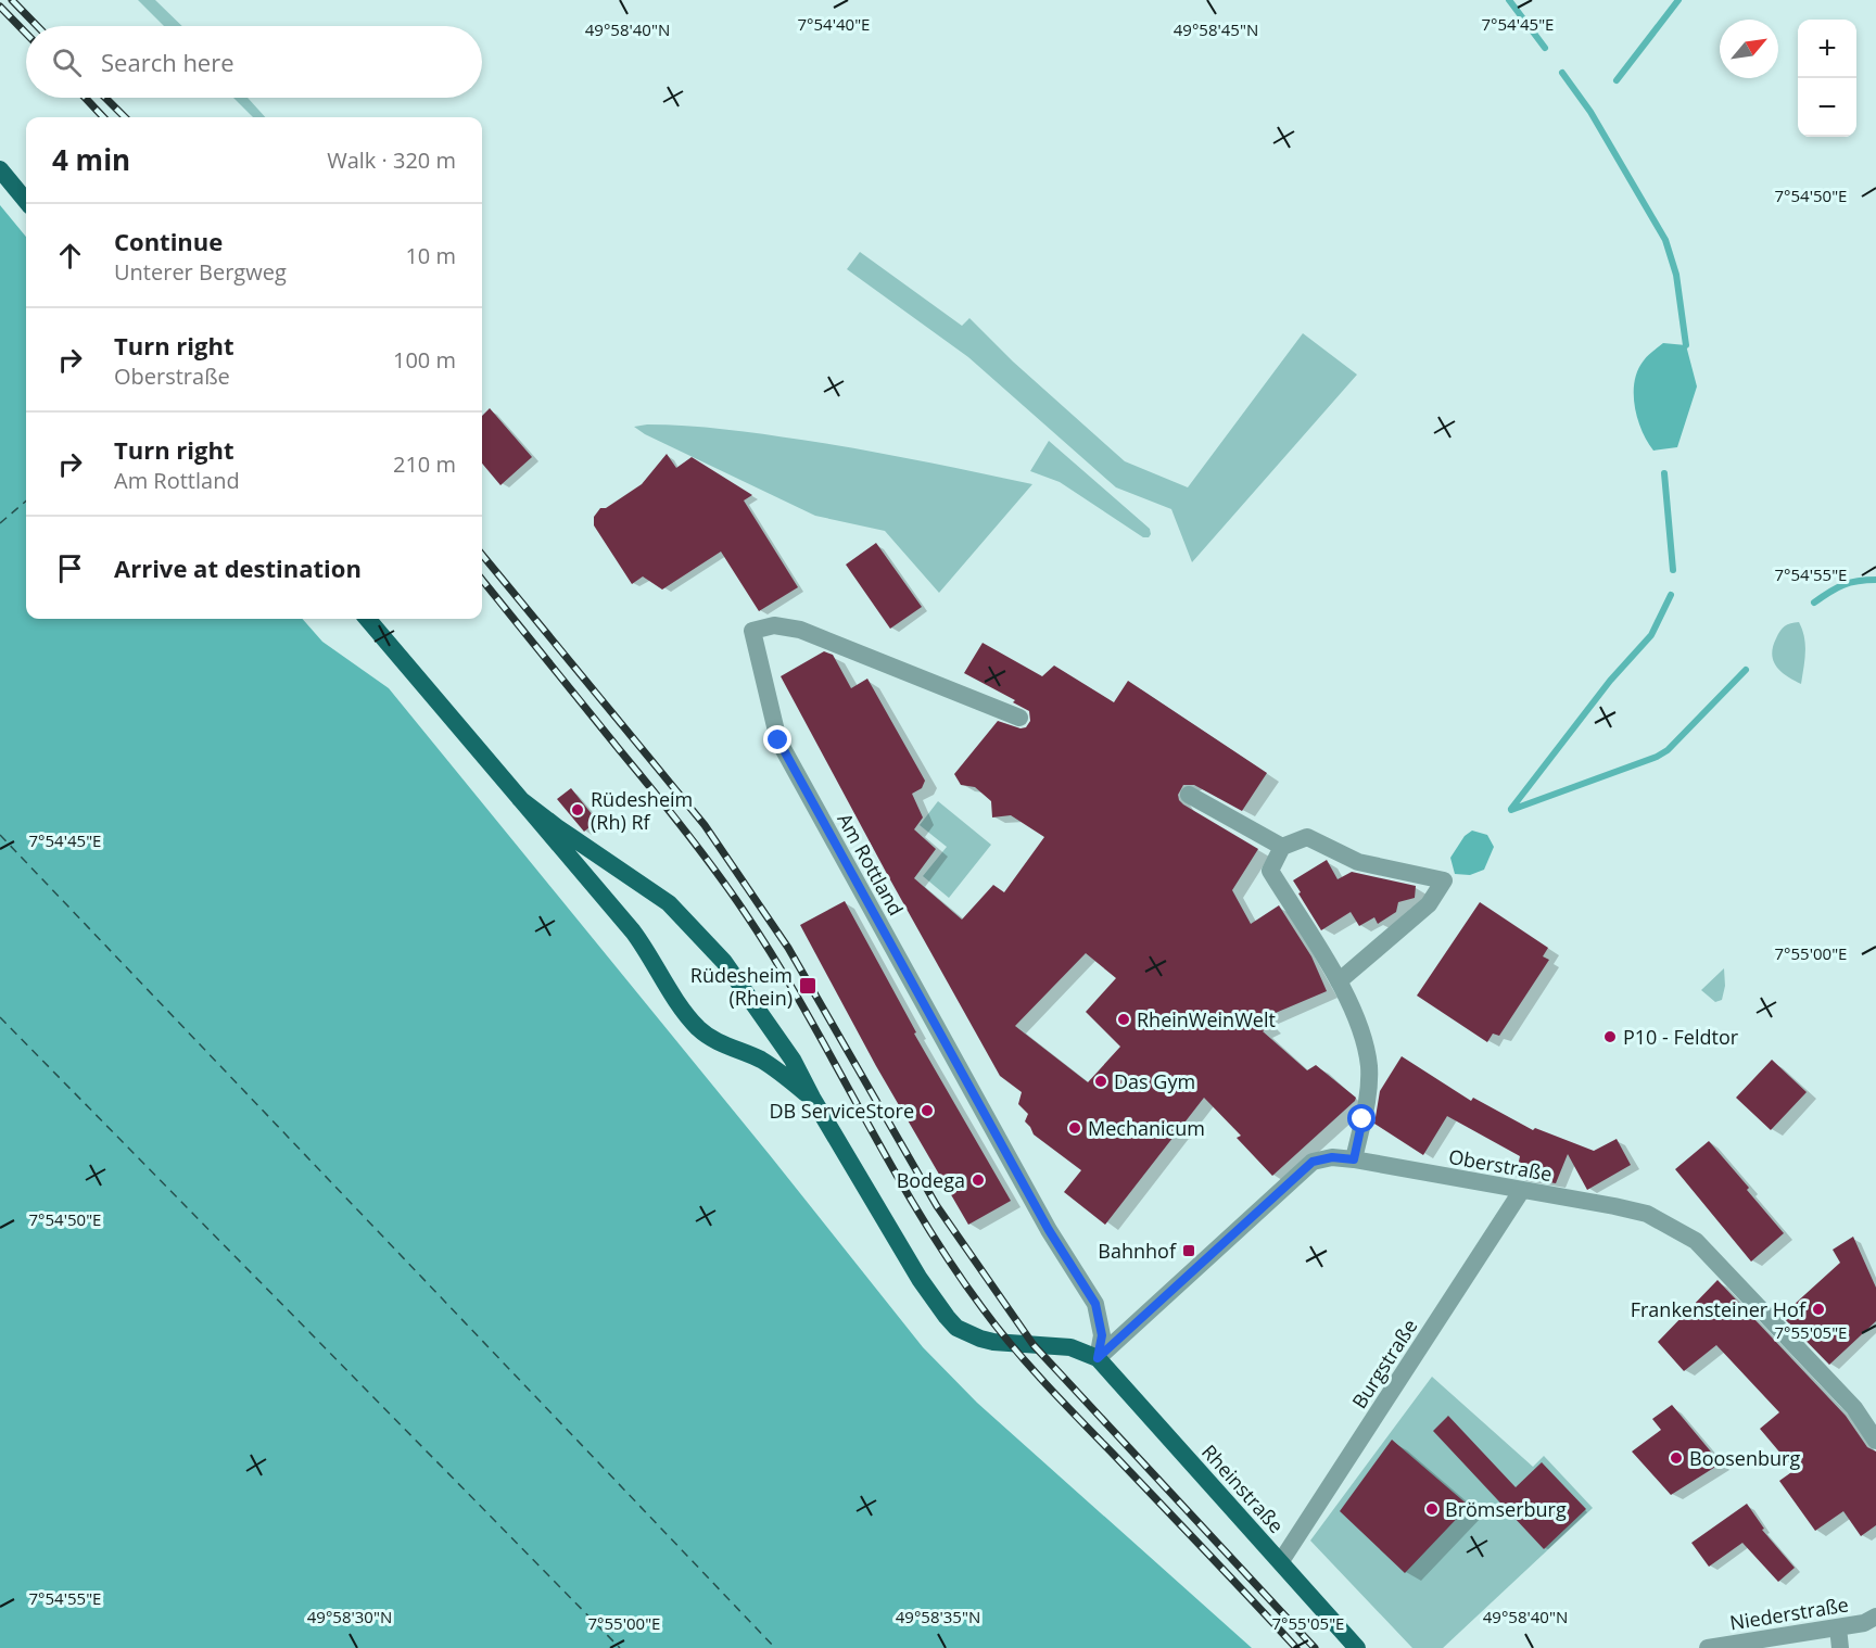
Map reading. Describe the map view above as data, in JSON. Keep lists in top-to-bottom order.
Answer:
{
  "streets": {
    "main road": ["Rheinstraße"],
    "street": [
      "Am Rottland",
      "Oberstraße",
      "Burgstraße",
      "Niederstraße"
    ]
  },
  "crossings": [
    ["Am Rottland", "Oberstraße"],
    ["Am Rottland", "Rheinstraße"],
    ["Oberstraße", "Burgstraße"],
    ["Oberstraße", "Rheinstraße"],
    ["Burgstraße", "Rheinstraße"]
  ],
  "places": {
    "other": [
      "Rüdesheim (Rh) Rf",
      "RheinWeinWelt",
      "P10 - Feldtor",
      "Das Gym",
      "DB ServiceStore",
      "Mechanicum",
      "Bodega",
      "Frankensteiner Hof",
      "Boosenburg",
      "Brömserburg"
    ],
    "transit": ["Rüdesheim (Rhein)", "Bahnhof"]
  },
  "north": "top right",
  "page": {
    "map_buttons": ["+", "−"],
    "search": "Search here",
    "heading": ["4 min", "Walk · 320 m"],
    "list": [
      ["Continue", "Unterer Bergweg", "10 m"],
      ["Turn right", "Oberstraße", "100 m"],
      ["Turn right", "Am Rottland", "210 m"],
      "Arrive at destination"
    ]
  },
  "coordinates": [
    "7°54'40\"E",
    "7°54'45\"E",
    "49°58'40\"N",
    "49°58'45\"N",
    "7°54'50\"E",
    "7°54'55\"E",
    "7°55'00\"E",
    "7°55'05\"E",
    "49°58'30\"N",
    "49°58'35\"N"
  ]
}
